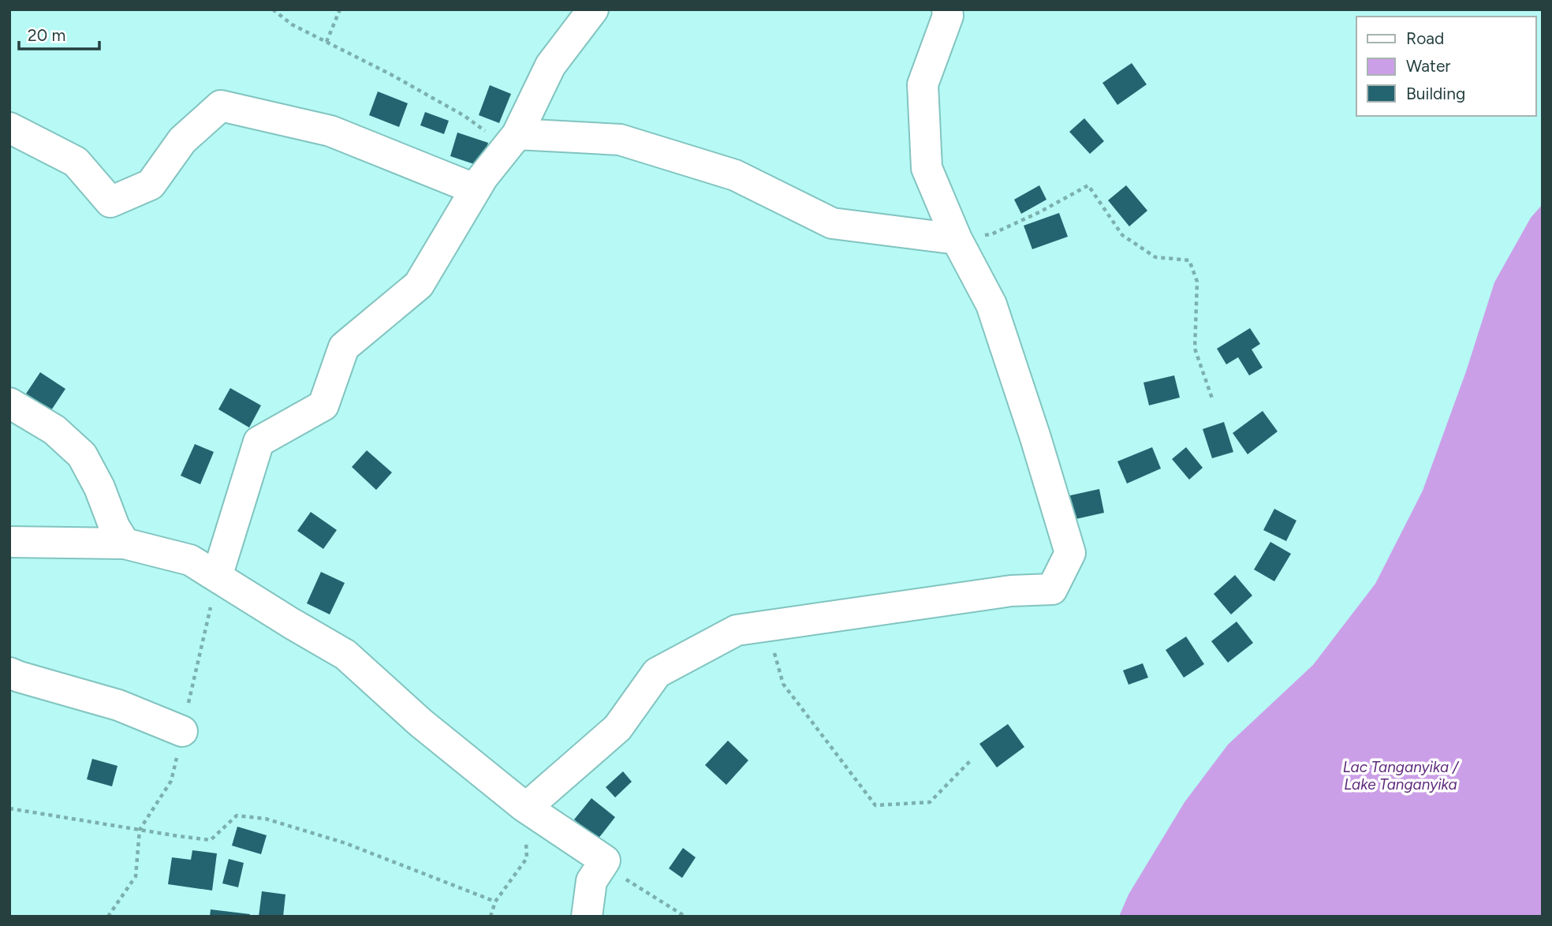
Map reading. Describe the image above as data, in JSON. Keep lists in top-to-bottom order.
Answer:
{
  "water": ["Lac Tanganyika / Lake Tanganyika"],
  "legend": ["Road", "Water", "Building"],
  "scale_bar": "20 m"
}
